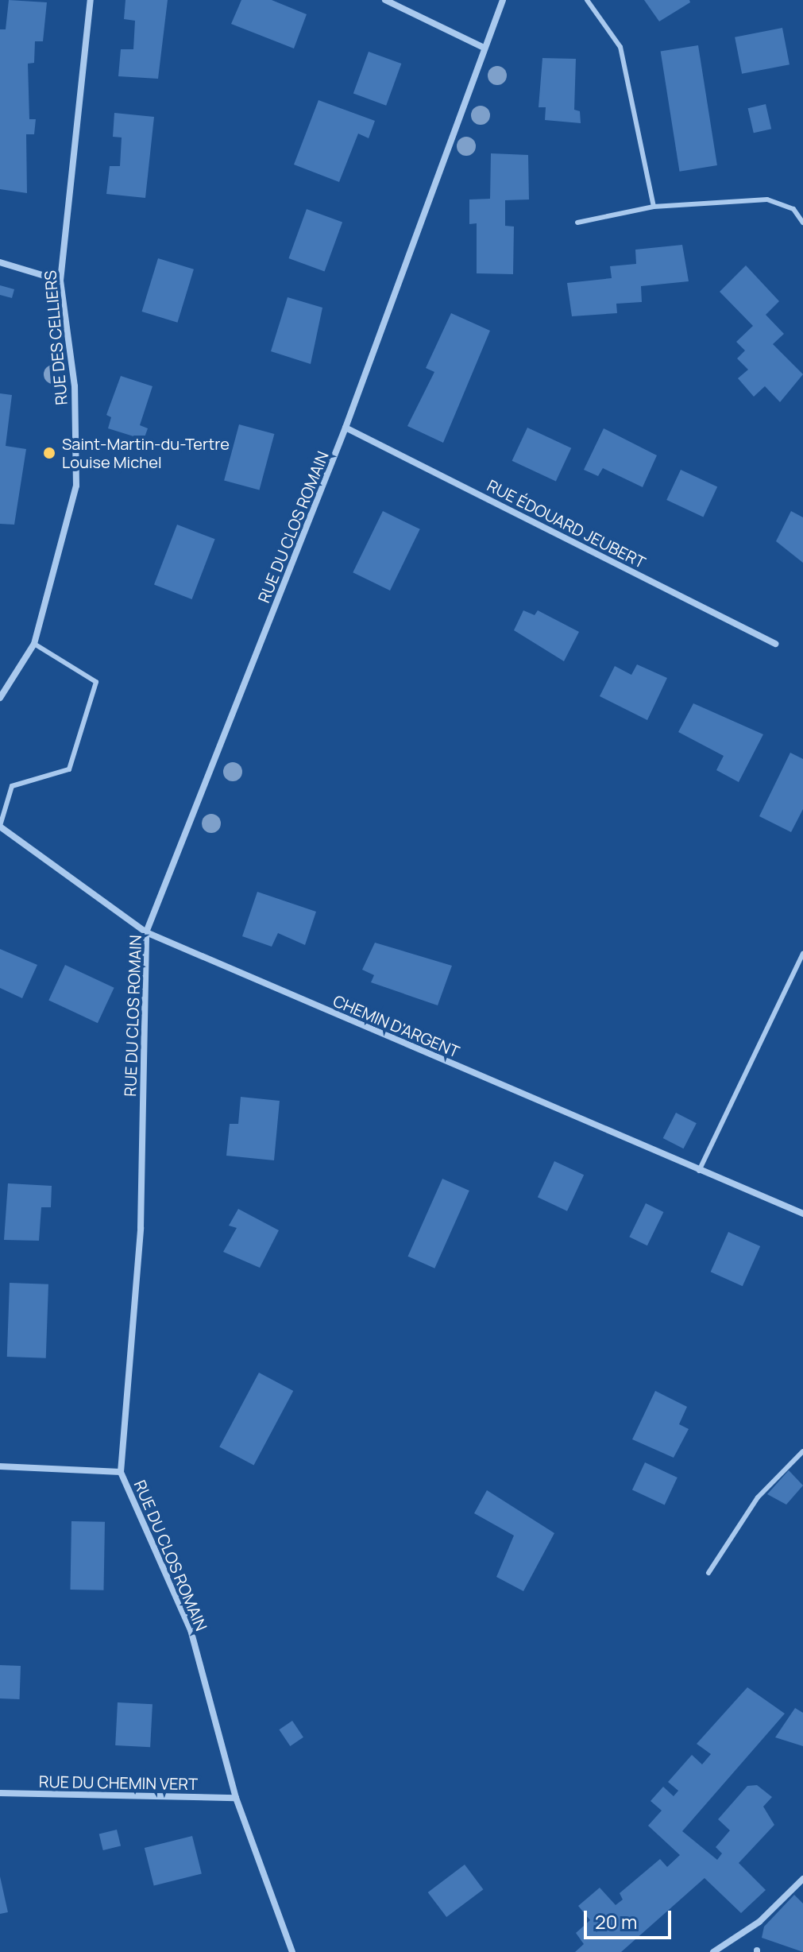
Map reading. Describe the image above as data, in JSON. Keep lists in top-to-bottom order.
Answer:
{
  "streets": {
    "street": [
      "RUE DES CELLIERS",
      "RUE ÉDOUARD JEUBERT",
      "RUE DU CLOS ROMAIN",
      "CHEMIN D'ARGENT",
      "RUE DU CHEMIN VERT"
    ]
  },
  "crossings": [
    ["RUE ÉDOUARD JEUBERT", "RUE DU CLOS ROMAIN"],
    ["RUE DU CLOS ROMAIN", "CHEMIN D'ARGENT"],
    ["RUE DU CLOS ROMAIN", "RUE DU CHEMIN VERT"]
  ],
  "places": ["Saint-Martin-du-Tertre Louise Michel"],
  "scale_bar": "20 m"
}
